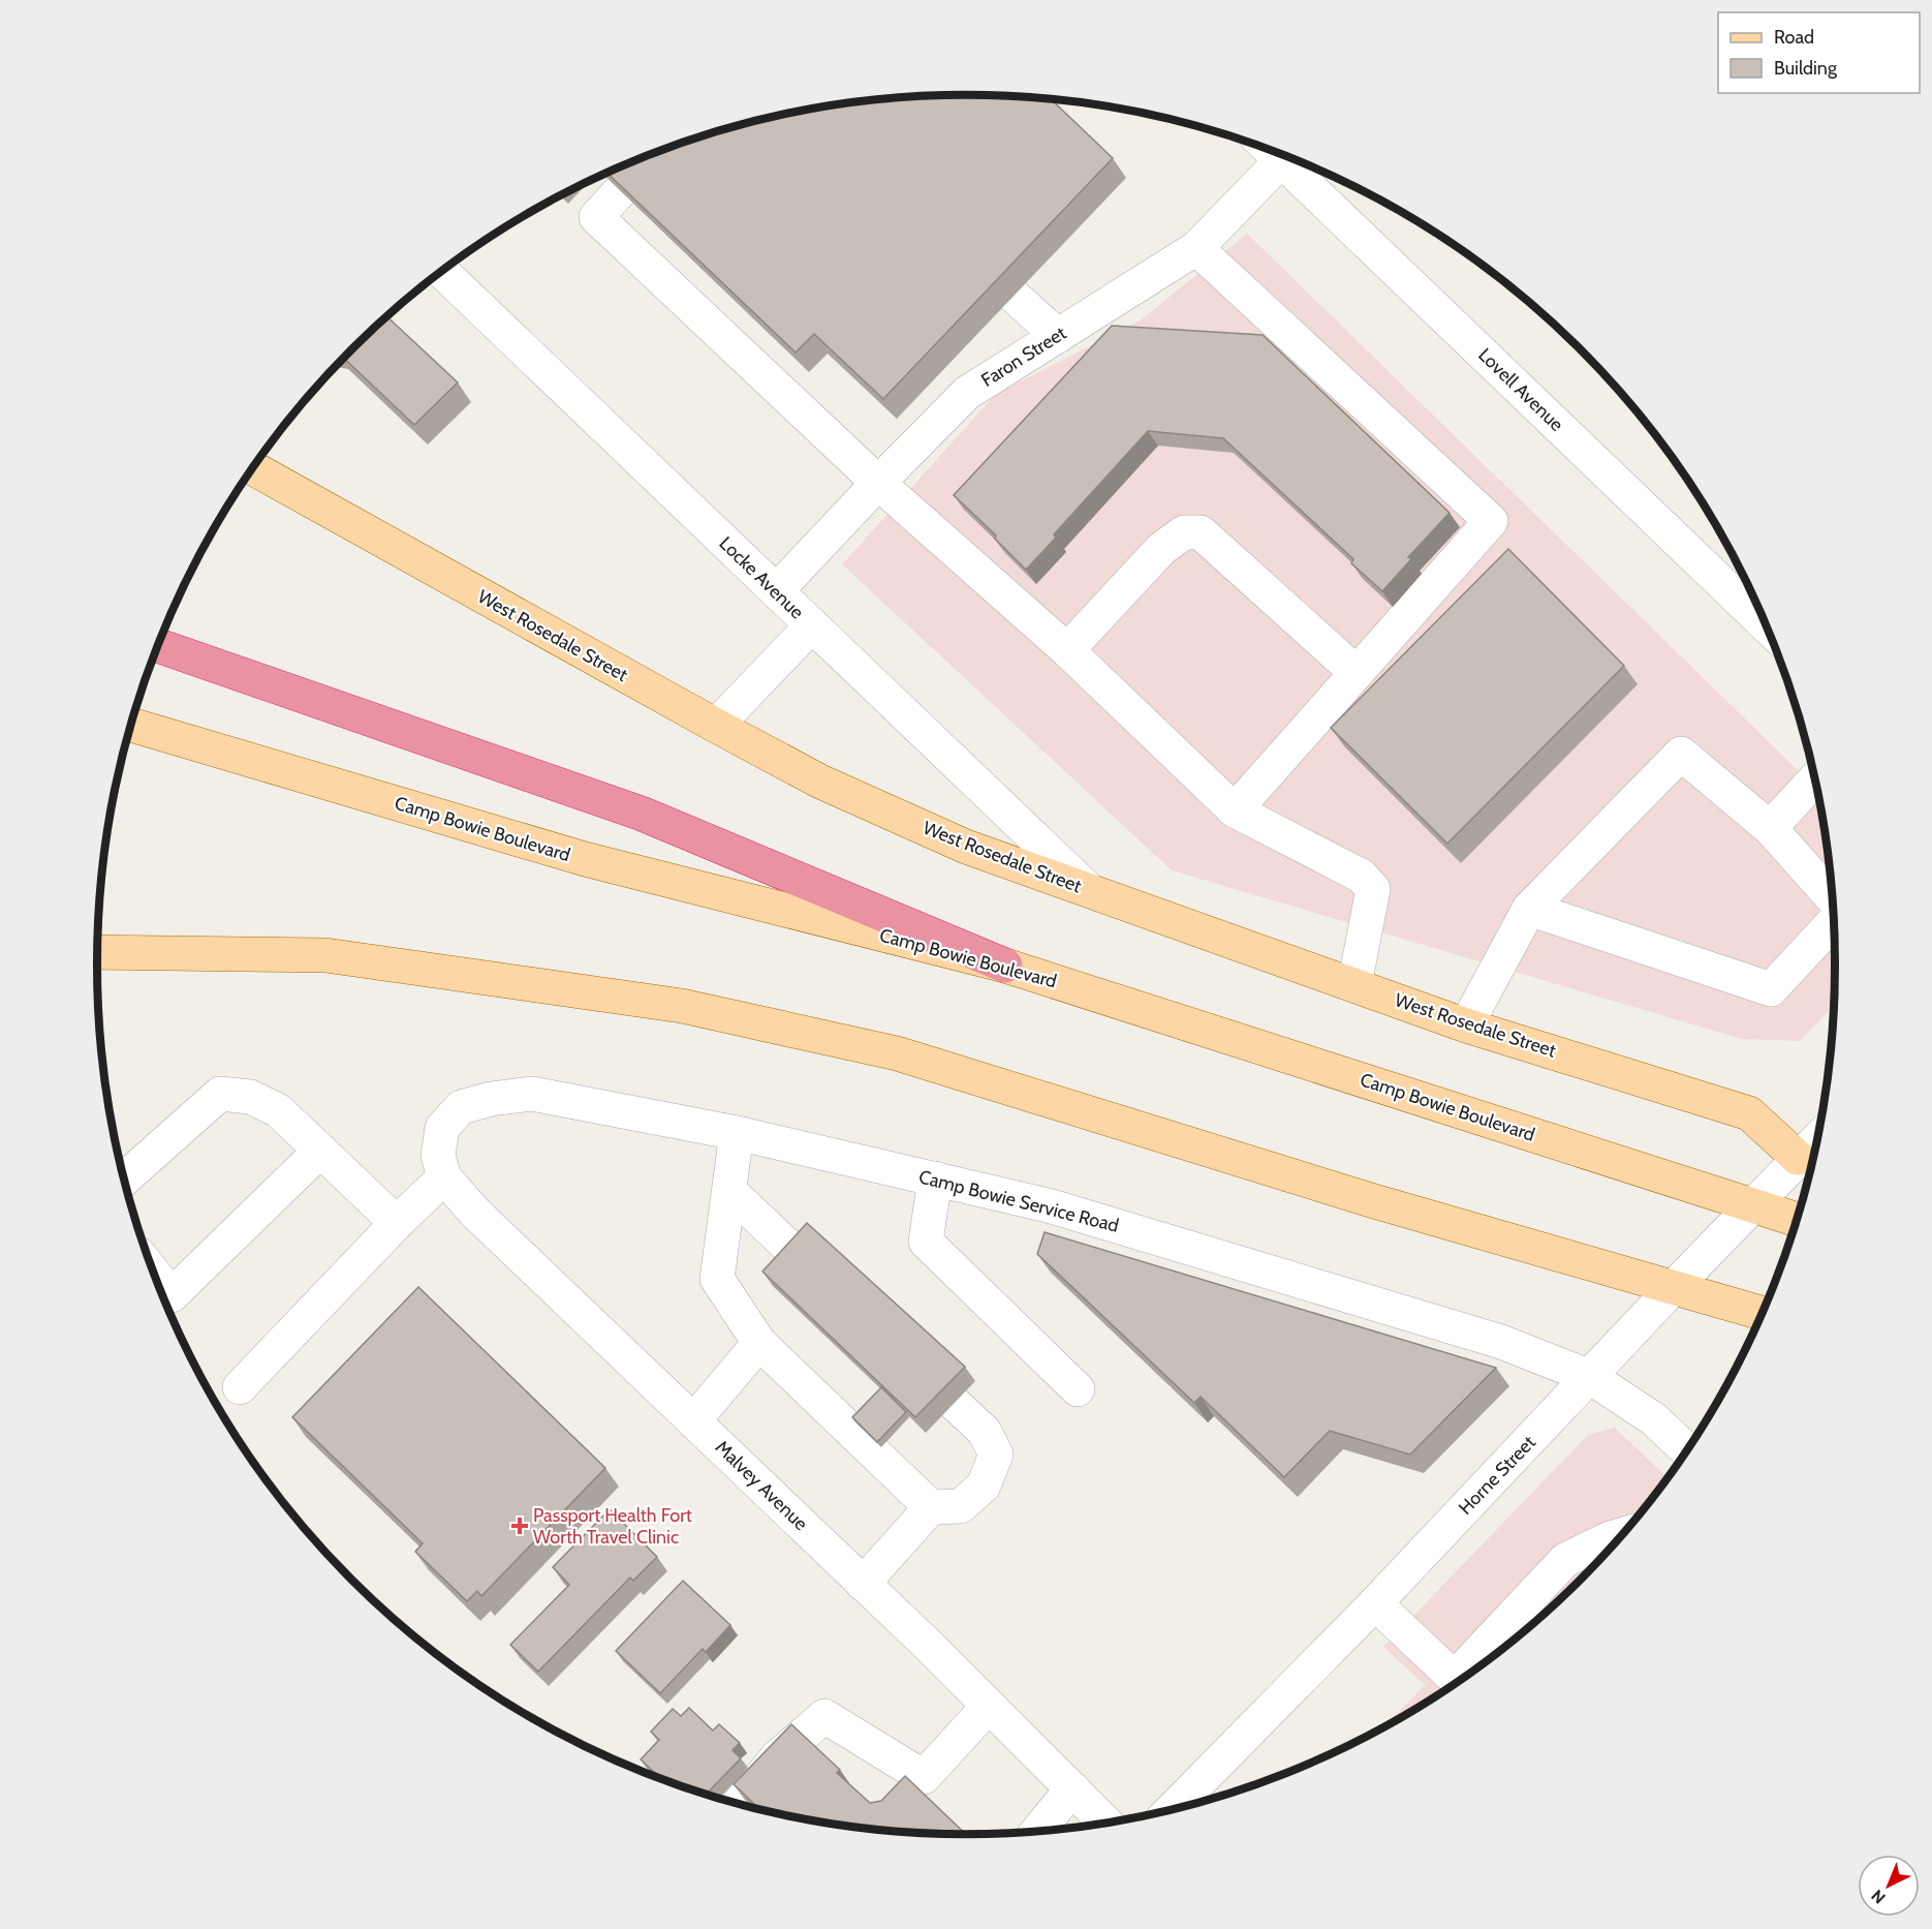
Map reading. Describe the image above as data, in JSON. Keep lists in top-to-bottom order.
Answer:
{
  "streets": {
    "main road": ["West Rosedale Street", "Camp Bowie Boulevard"],
    "street": [
      "Faron Street",
      "Lovell Avenue",
      "Locke Avenue",
      "Camp Bowie Service Road",
      "Horne Street",
      "Malvey Avenue"
    ]
  },
  "crossings": [
    ["Faron Street", "Locke Avenue"],
    ["Locke Avenue", "West Rosedale Street"],
    ["West Rosedale Street", "Horne Street"],
    ["Camp Bowie Boulevard", "Horne Street"],
    ["Camp Bowie Service Road", "Horne Street"],
    ["Camp Bowie Service Road", "Malvey Avenue"]
  ],
  "places": {
    "health": ["Passport Health Fort Worth Travel Clinic"]
  },
  "legend": ["Road", "Building"],
  "north": "bottom left"
}
